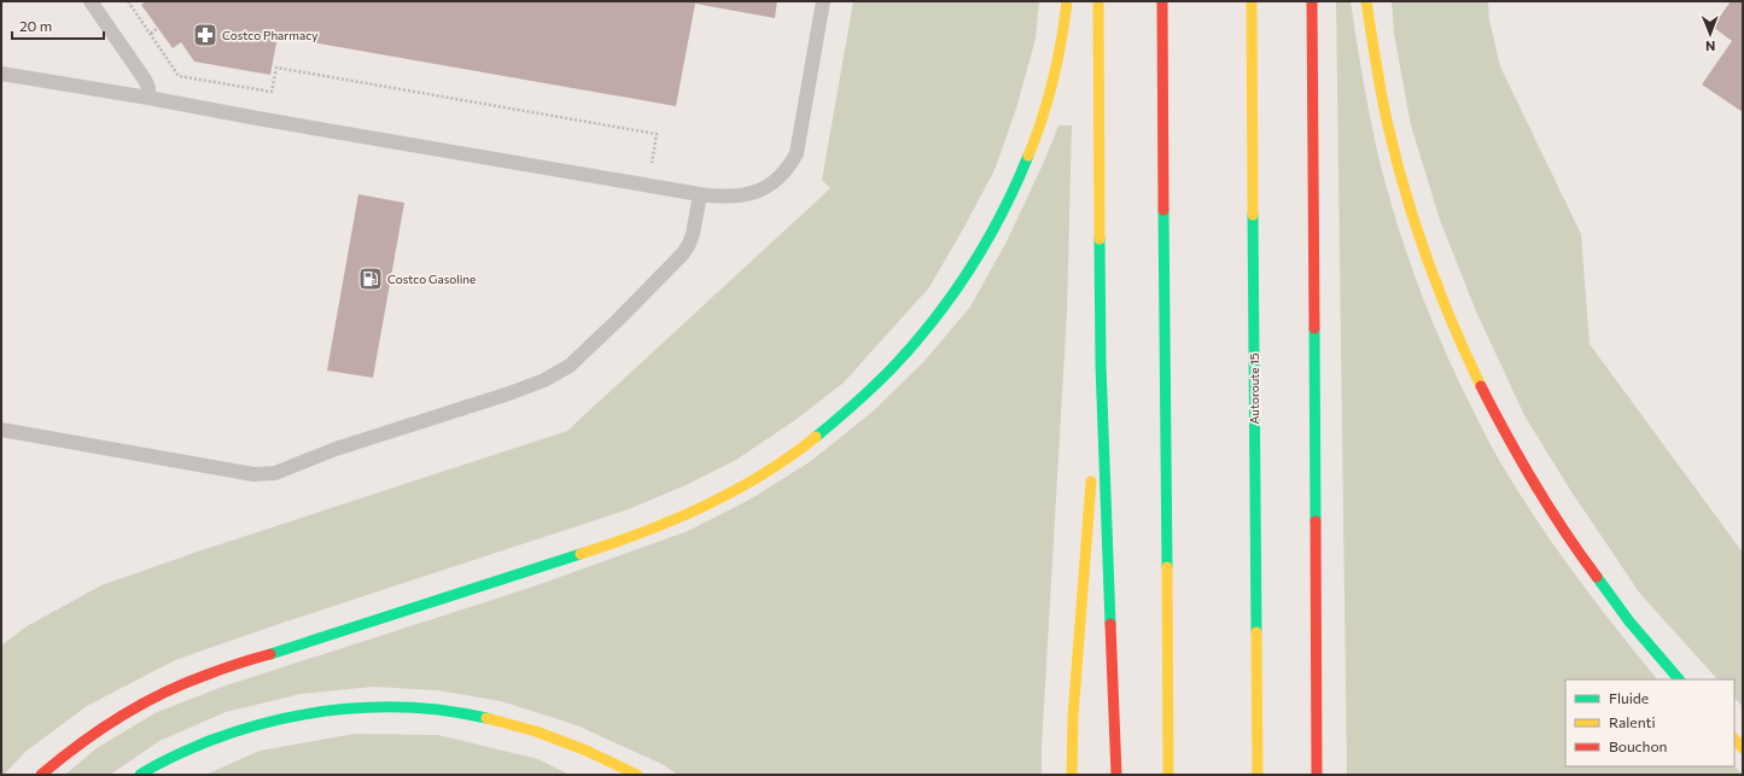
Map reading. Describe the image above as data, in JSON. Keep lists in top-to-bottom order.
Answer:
{
  "streets": {
    "highway": ["Autoroute 15"]
  },
  "places": {
    "pharmacy": ["Costco Pharmacy"],
    "fuel station": ["Costco Gasoline"]
  },
  "legend": ["Fluide", "Ralenti", "Bouchon"],
  "scale_bar": "20 m",
  "north": "bottom"
}
